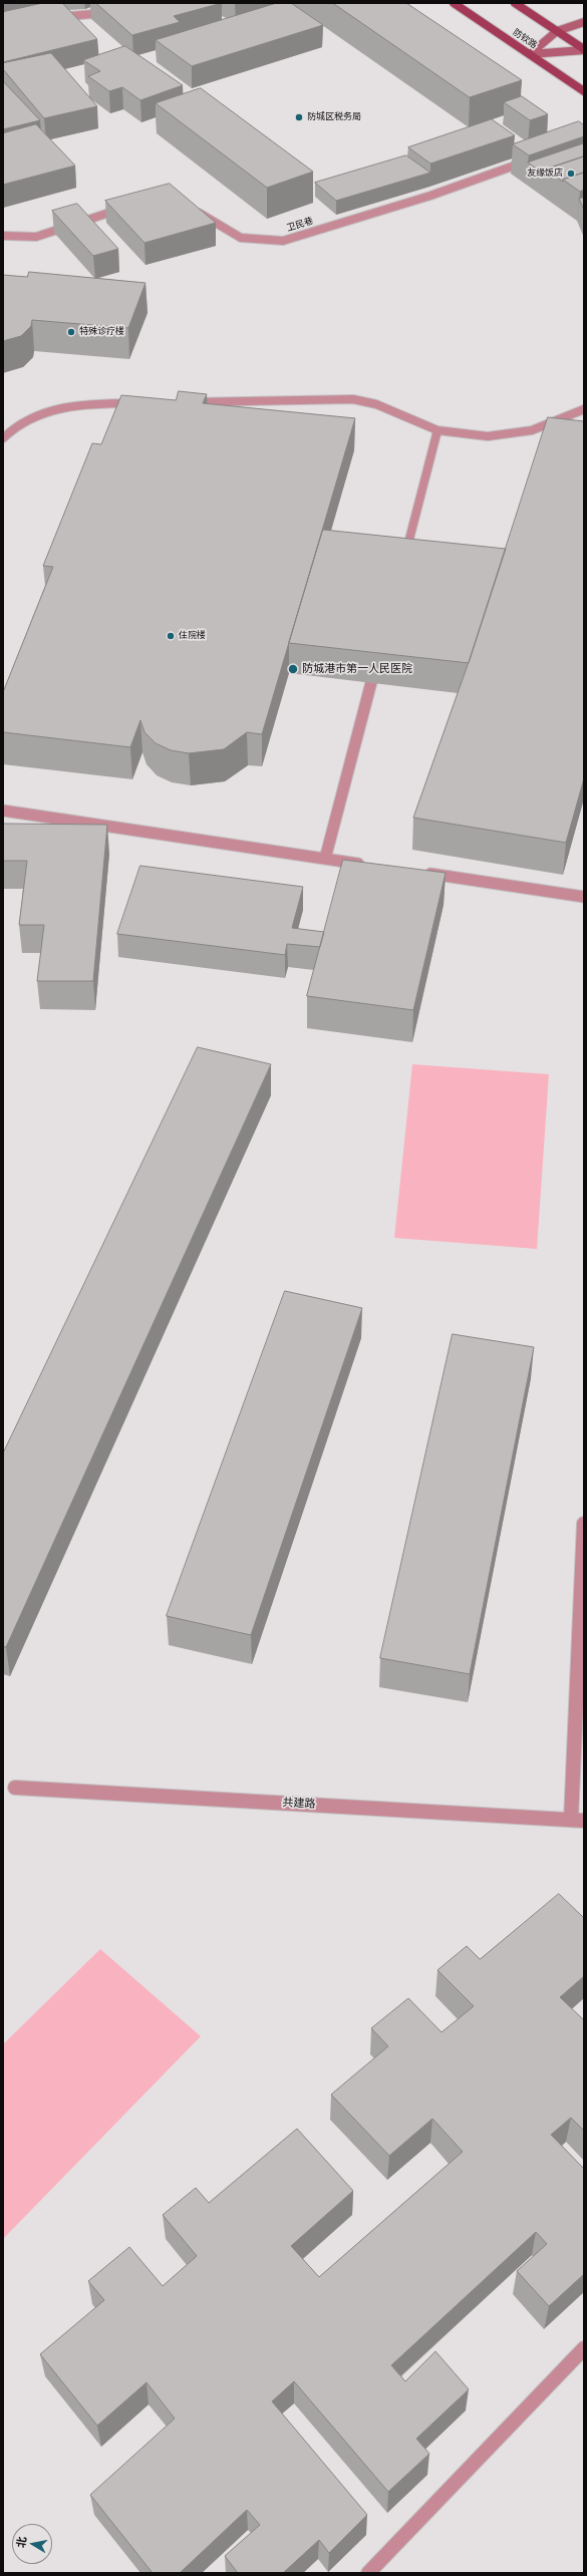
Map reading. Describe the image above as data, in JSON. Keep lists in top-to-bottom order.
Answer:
{
  "streets": {
    "main road": ["防钦路"],
    "street": ["卫民巷", "共建路"]
  },
  "places": [
    "防城区税务局",
    "友缘饭店",
    "特殊诊疗楼",
    "住院楼",
    "防城港市第一人民医院"
  ],
  "north": "left"
}
